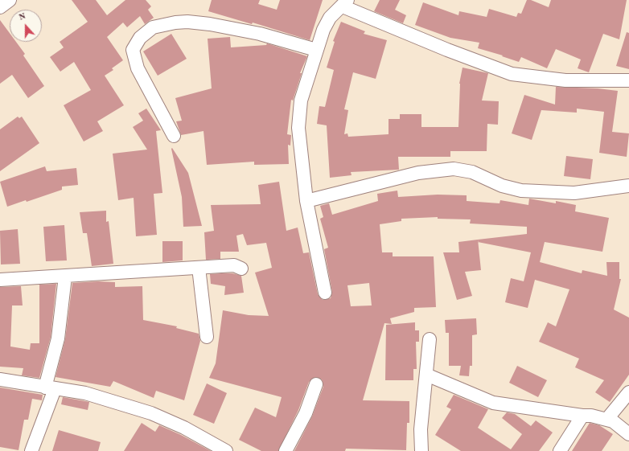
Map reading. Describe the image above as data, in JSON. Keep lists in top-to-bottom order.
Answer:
{
  "north": "top"
}
